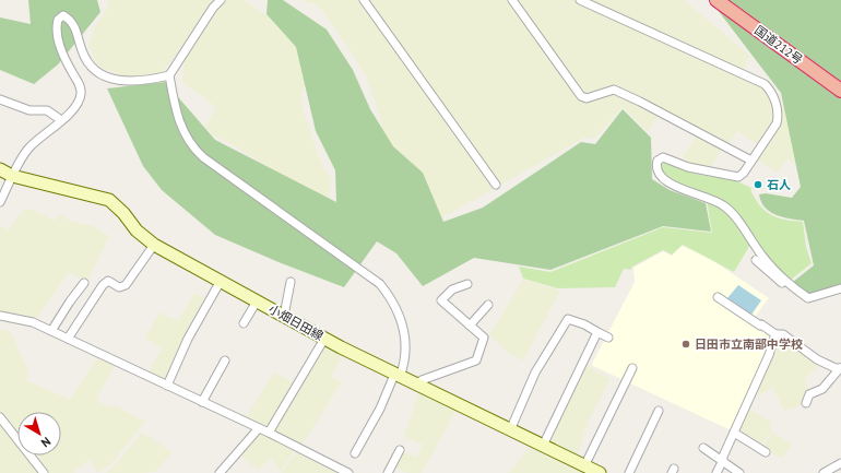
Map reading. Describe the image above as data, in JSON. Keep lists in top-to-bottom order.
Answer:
{
  "streets": {
    "highway": ["国道212号"],
    "main road": ["小畑日田線"]
  },
  "places": ["石人", "日田市立南部中学校"],
  "north": "bottom right"
}
